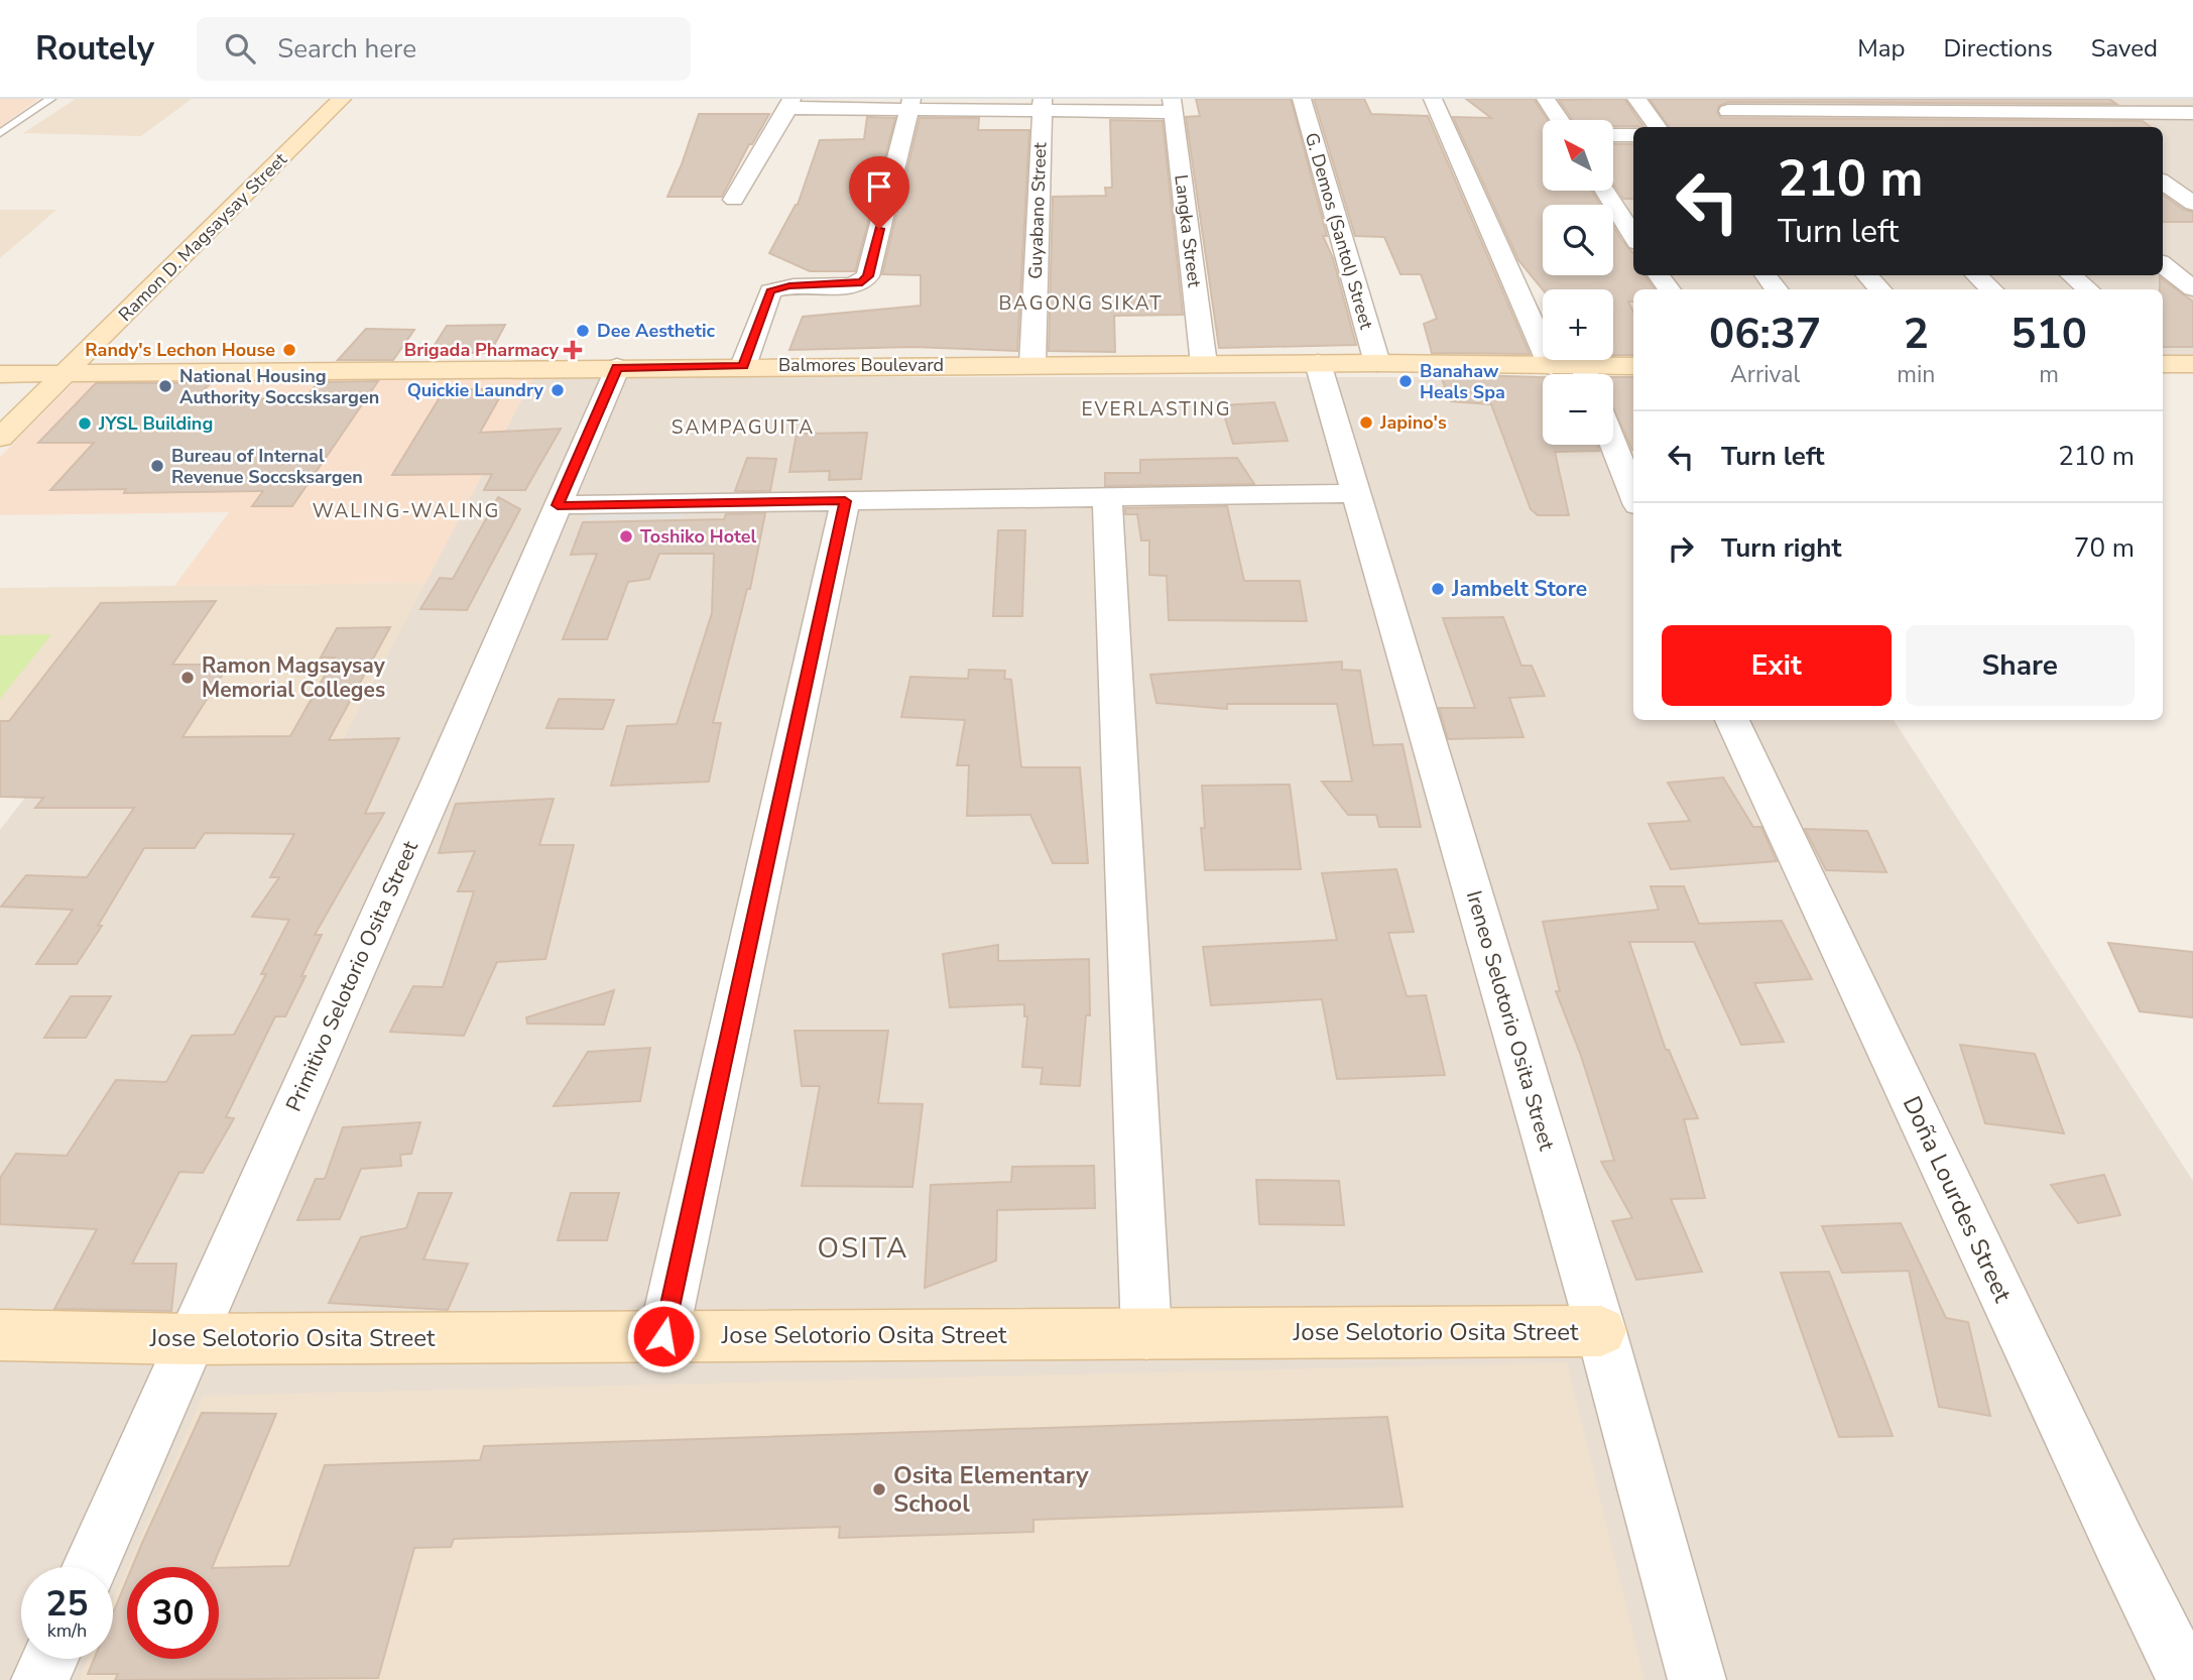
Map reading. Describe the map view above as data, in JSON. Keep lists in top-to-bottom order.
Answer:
{
  "streets": {
    "main road": ["Ramon D. Magsaysay Street", "Balmores Boulevard", "Jose Selotorio Osita Street"],
    "street": [
      "Guyabano Street",
      "Langka Street",
      "G. Demos (Santol) Street",
      "Primitivo Selotorio Osita Street",
      "Ireneo Selotorio Osita Street",
      "Doña Lourdes Street"
    ]
  },
  "crossings": [
    ["Guyabano Street", "Balmores Boulevard"],
    ["Langka Street", "Balmores Boulevard"],
    ["G. Demos (Santol) Street", "Balmores Boulevard"],
    ["Ramon D. Magsaysay Street", "Balmores Boulevard"],
    ["Balmores Boulevard", "Primitivo Selotorio Osita Street"],
    ["Balmores Boulevard", "Ireneo Selotorio Osita Street"],
    ["Primitivo Selotorio Osita Street", "Jose Selotorio Osita Street"],
    ["Ireneo Selotorio Osita Street", "Jose Selotorio Osita Street"]
  ],
  "districts": [
    "BAGONG SIKAT",
    "EVERLASTING",
    "SAMPAGUITA",
    "WALING-WALING",
    "OSITA"
  ],
  "places": {
    "other": [
      "Dee Aesthetic",
      "Randy's Lechon House",
      "Banahaw Heals Spa",
      "National Housing Authority Soccsksargen",
      "Quickie Laundry",
      "Japino's",
      "JYSL Building",
      "Bureau of Internal Revenue Soccsksargen",
      "Toshiko Hotel",
      "Jambelt Store",
      "Ramon Magsaysay Memorial Colleges",
      "Osita Elementary School"
    ],
    "health": ["Brigada Pharmacy"]
  },
  "north": "top left",
  "page": {
    "header": "Routely",
    "search": "Search here",
    "nav": ["Map", "Directions", "Saved"],
    "map_buttons": ["+", "−"],
    "turn": ["210 m", "Turn left"],
    "eta": [
      "06:37",
      "Arrival",
      "2",
      "min",
      "510",
      "m"
    ],
    "list": [
      {
        "name": "Turn left",
        "value": "210 m"
      },
      {
        "name": "Turn right",
        "value": "70 m"
      }
    ],
    "buttons": ["Exit", "Share"],
    "speed": "25 km/h",
    "limit": "30"
  }
}
